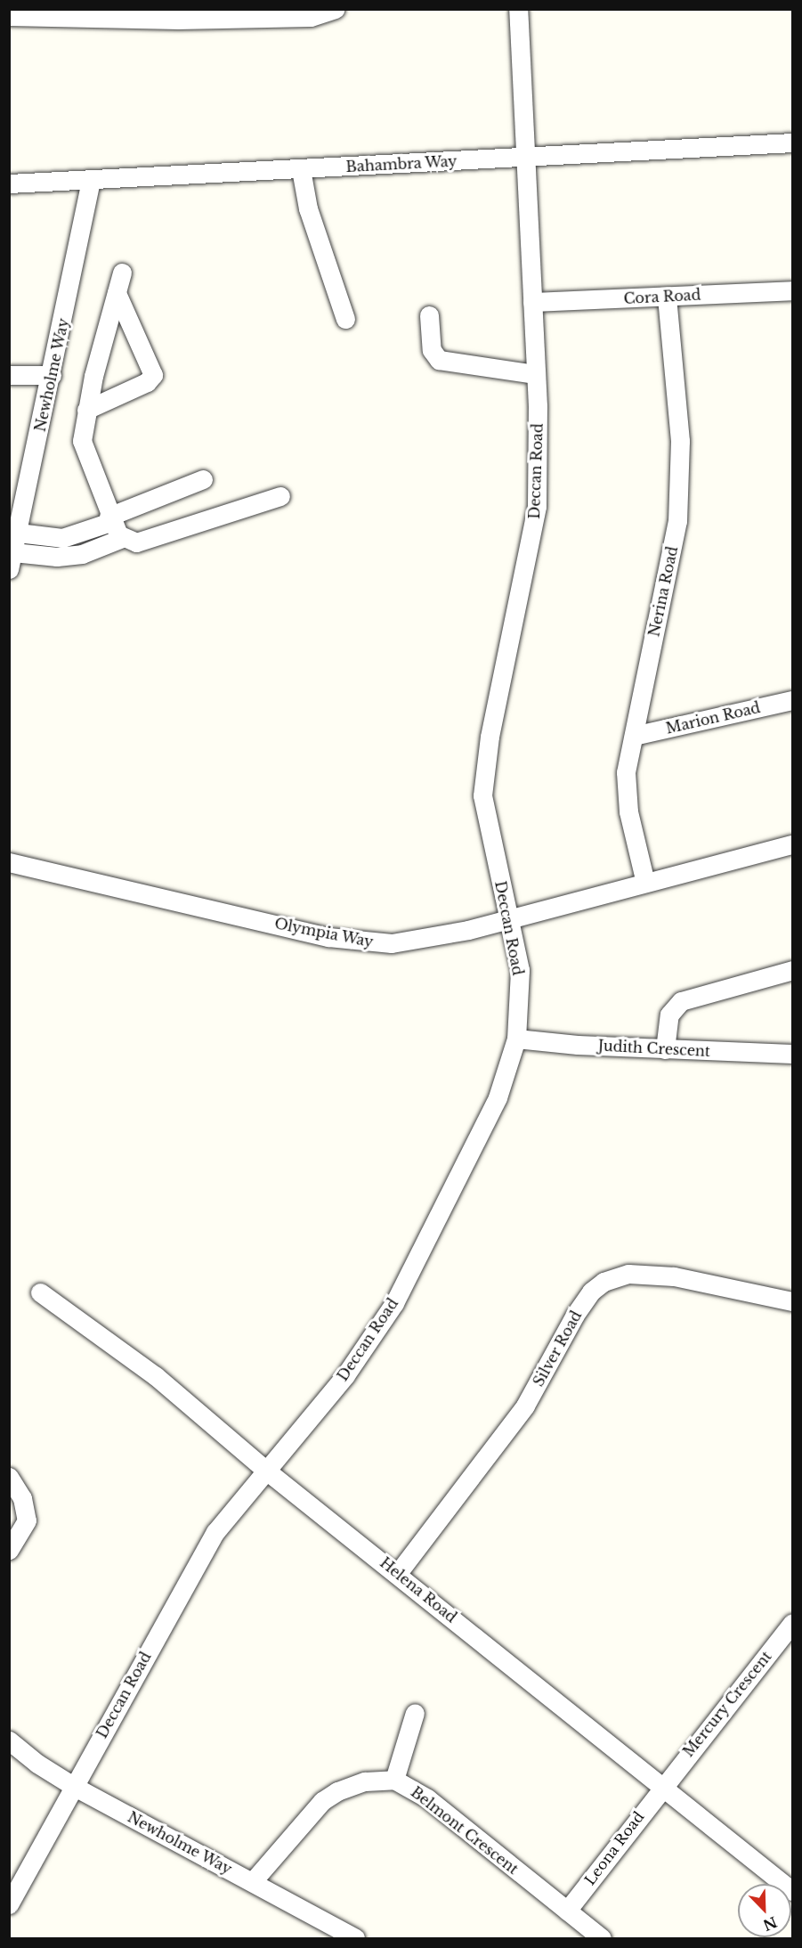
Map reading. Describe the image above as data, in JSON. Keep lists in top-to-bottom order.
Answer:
{
  "streets": {
    "street": [
      "Bahambra Way",
      "Cora Road",
      "Newholme Way",
      "Deccan Road",
      "Nerina Road",
      "Marion Road",
      "Olympia Way",
      "Judith Crescent",
      "Silver Road",
      "Helena Road",
      "Mercury Crescent",
      "Belmont Crescent",
      "Leona Road"
    ]
  },
  "crossings": [
    ["Bahambra Way", "Newholme Way"],
    ["Bahambra Way", "Deccan Road"],
    ["Cora Road", "Deccan Road"],
    ["Cora Road", "Nerina Road"],
    ["Newholme Way", "Deccan Road"],
    ["Newholme Way", "Belmont Crescent"],
    ["Deccan Road", "Olympia Way"],
    ["Deccan Road", "Judith Crescent"],
    ["Deccan Road", "Helena Road"],
    ["Nerina Road", "Marion Road"],
    ["Nerina Road", "Olympia Way"],
    ["Silver Road", "Helena Road"],
    ["Helena Road", "Mercury Crescent"],
    ["Helena Road", "Leona Road"],
    ["Mercury Crescent", "Leona Road"],
    ["Belmont Crescent", "Leona Road"]
  ],
  "north": "bottom right"
}
